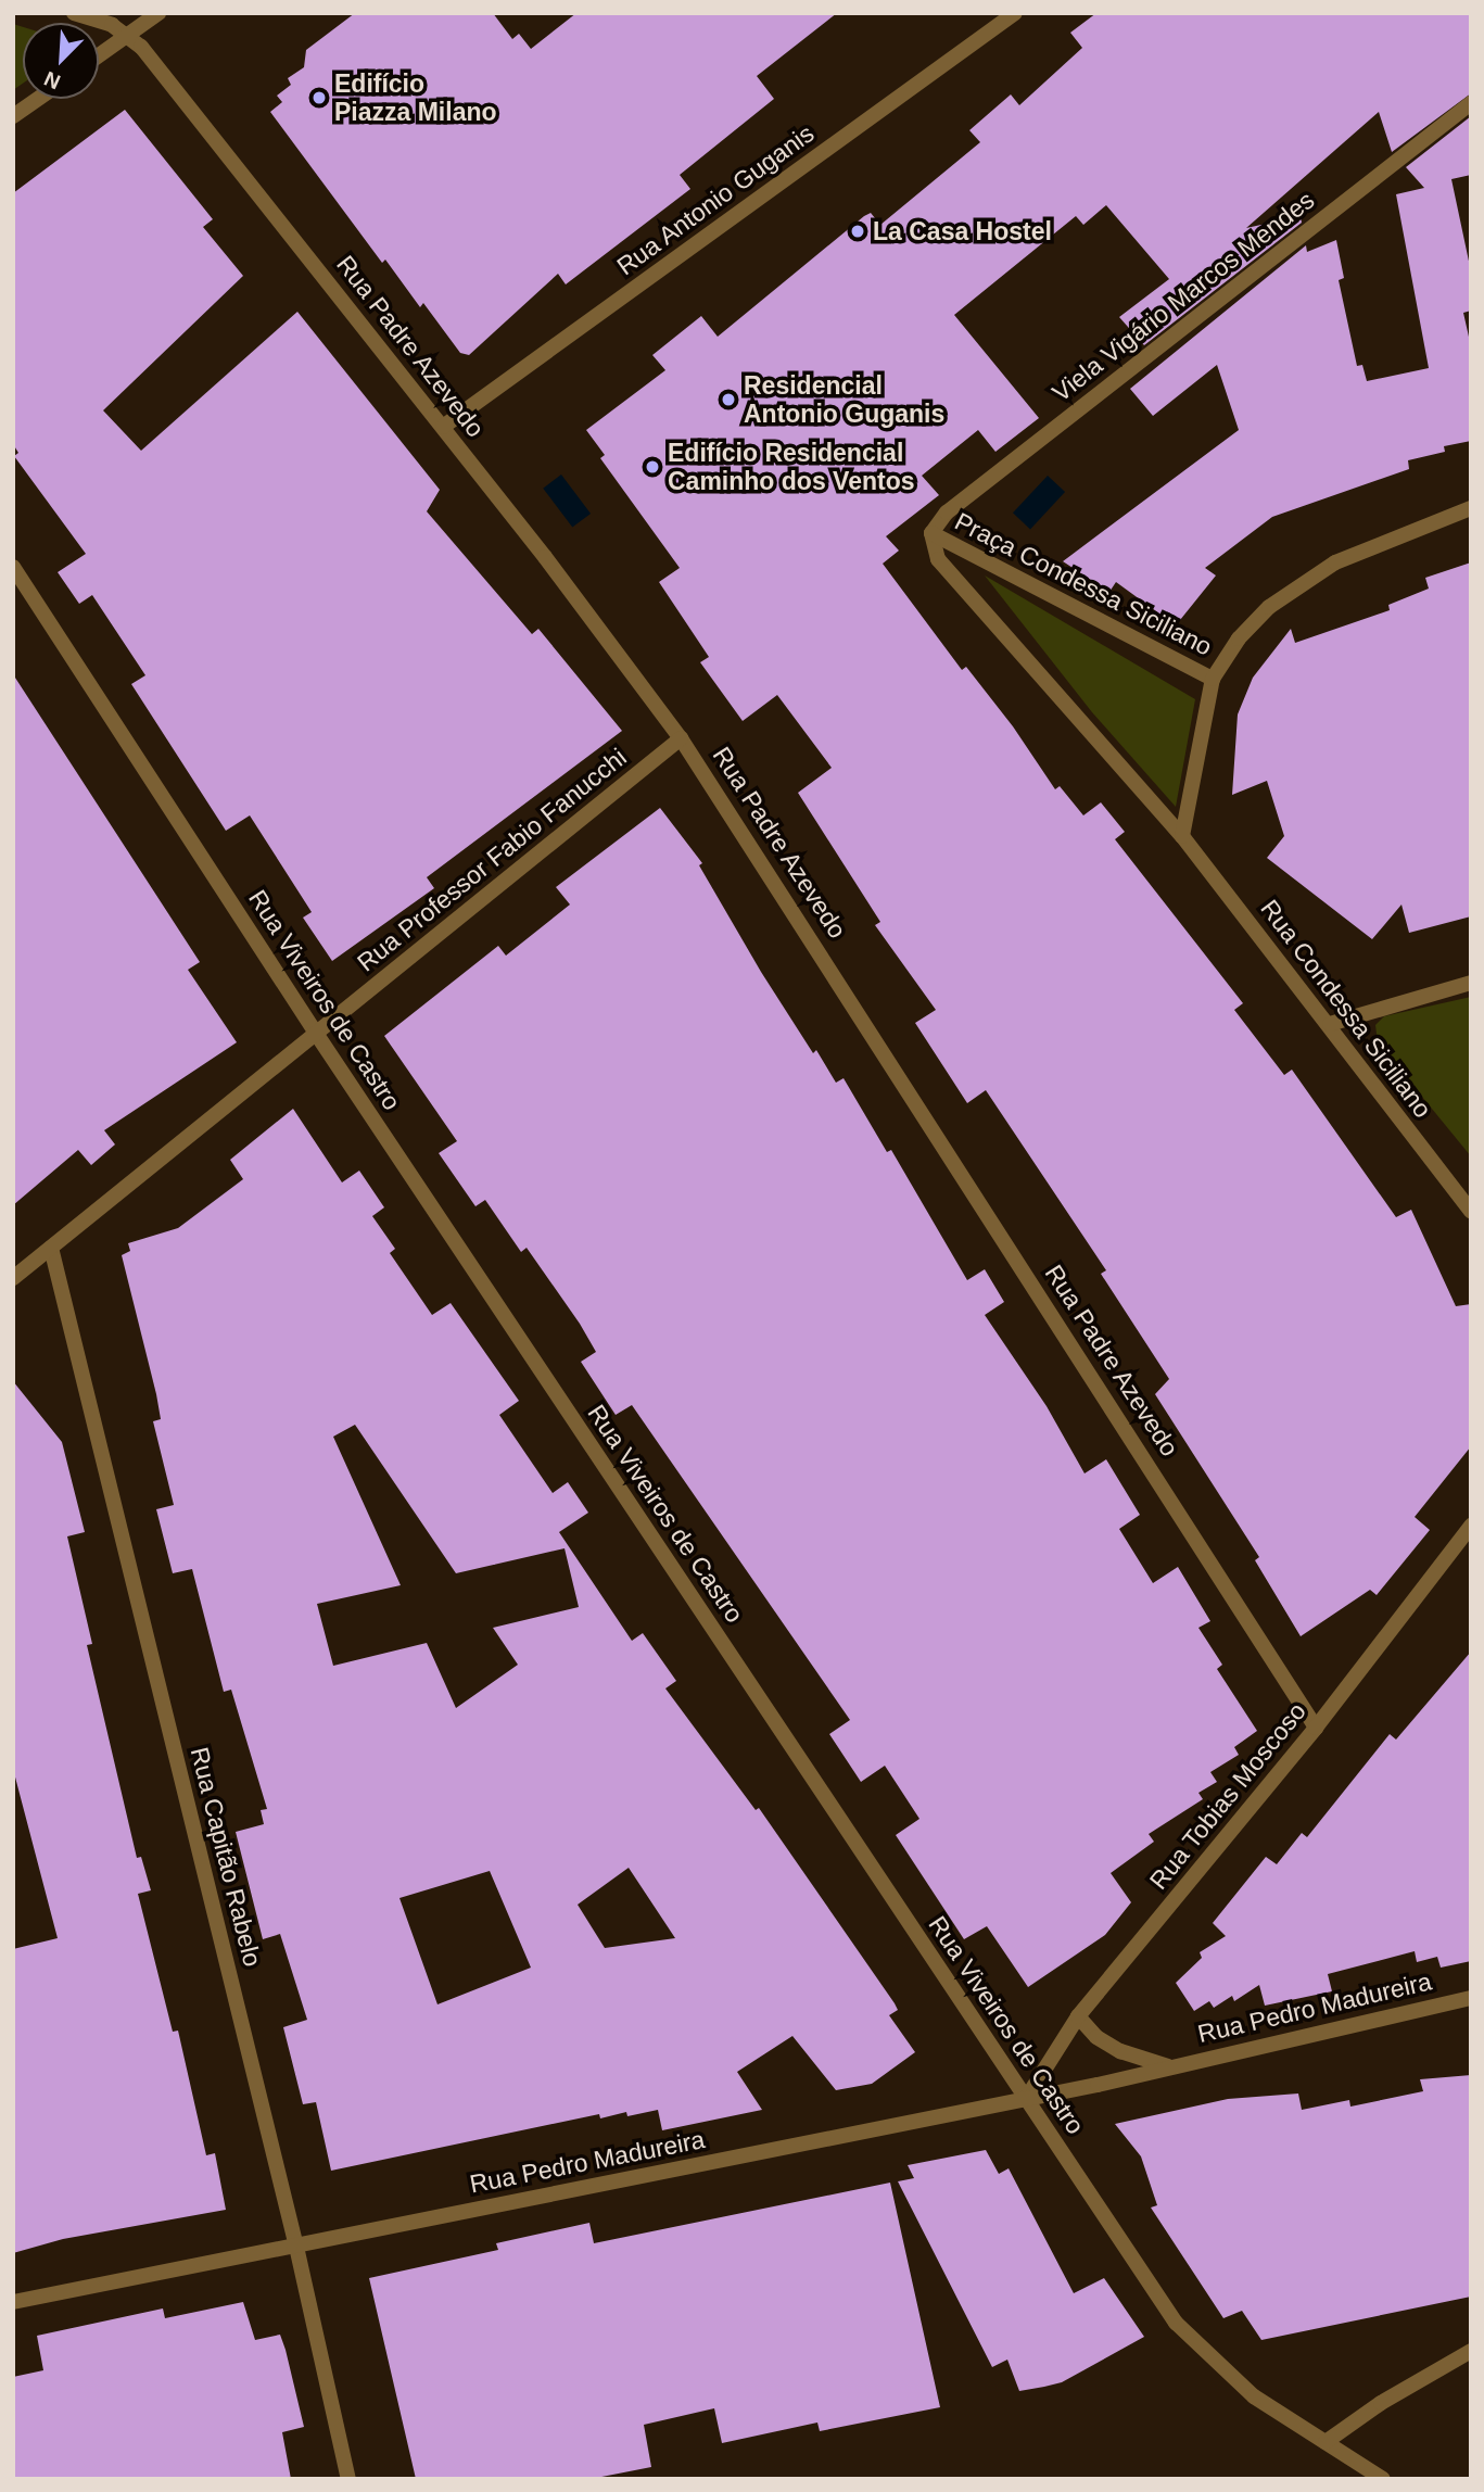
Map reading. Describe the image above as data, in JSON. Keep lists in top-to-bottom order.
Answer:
{
  "streets": {
    "street": [
      "Rua Antonio Guganis",
      "Viela Vigário Marcos Mendes",
      "Rua Padre Azevedo",
      "Praça Condessa Siciliano",
      "Rua Professor Fabio Fanucchi",
      "Rua Viveiros de Castro",
      "Rua Condessa Siciliano",
      "Rua Tobias Moscoso",
      "Rua Capitão Rabelo",
      "Rua Pedro Madureira"
    ]
  },
  "crossings": [
    ["Rua Antonio Guganis", "Rua Padre Azevedo"],
    ["Viela Vigário Marcos Mendes", "Praça Condessa Siciliano"],
    ["Viela Vigário Marcos Mendes", "Rua Condessa Siciliano"],
    ["Rua Padre Azevedo", "Rua Professor Fabio Fanucchi"],
    ["Rua Padre Azevedo", "Rua Tobias Moscoso"],
    ["Praça Condessa Siciliano", "Rua Condessa Siciliano"],
    ["Rua Professor Fabio Fanucchi", "Rua Viveiros de Castro"],
    ["Rua Professor Fabio Fanucchi", "Rua Capitão Rabelo"],
    ["Rua Viveiros de Castro", "Rua Tobias Moscoso"],
    ["Rua Viveiros de Castro", "Rua Pedro Madureira"],
    ["Rua Tobias Moscoso", "Rua Pedro Madureira"],
    ["Rua Capitão Rabelo", "Rua Pedro Madureira"]
  ],
  "places": [
    "Edifício Piazza Milano",
    "La Casa Hostel",
    "Residencial Antonio Guganis",
    "Edifício Residencial Caminho dos Ventos"
  ],
  "north": "bottom left"
}
